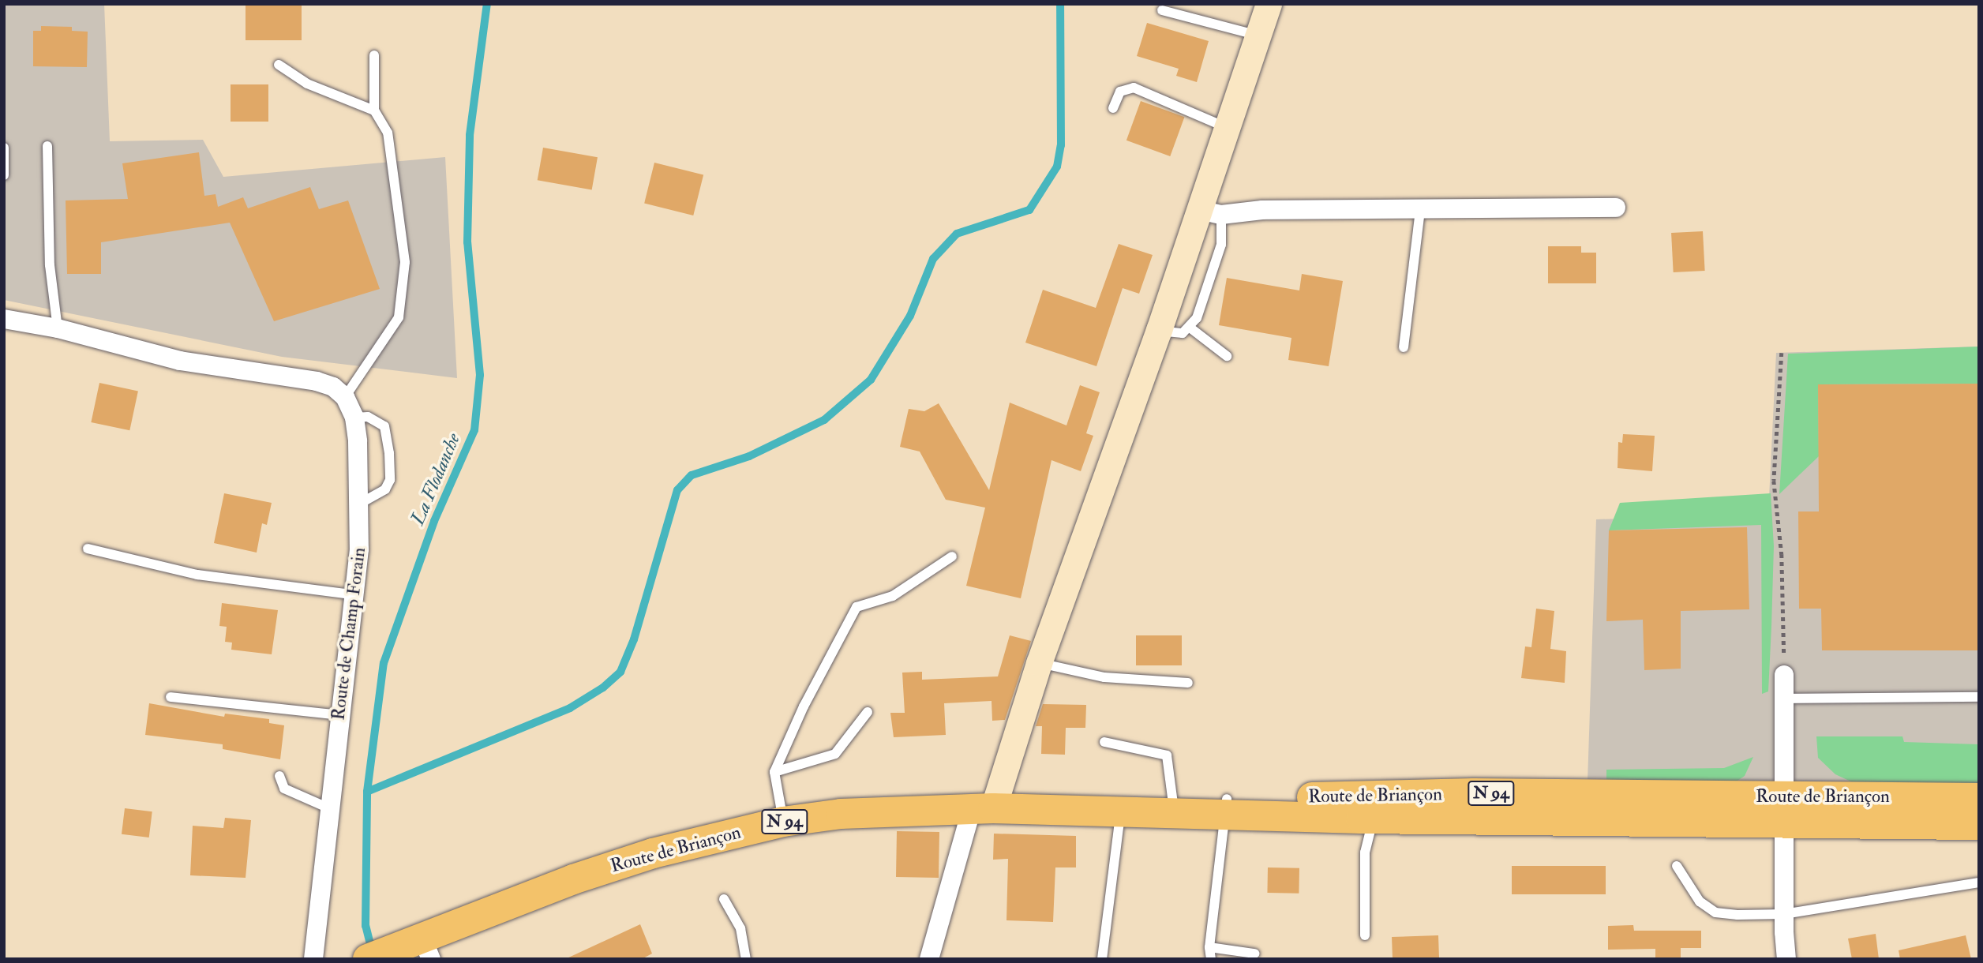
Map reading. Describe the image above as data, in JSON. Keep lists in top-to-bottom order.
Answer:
{
  "streets": {
    "main road": ["N 94", "Route de Briançon"],
    "street": ["Route de Champ Forain"]
  },
  "water": ["La Flodanche"]
}
